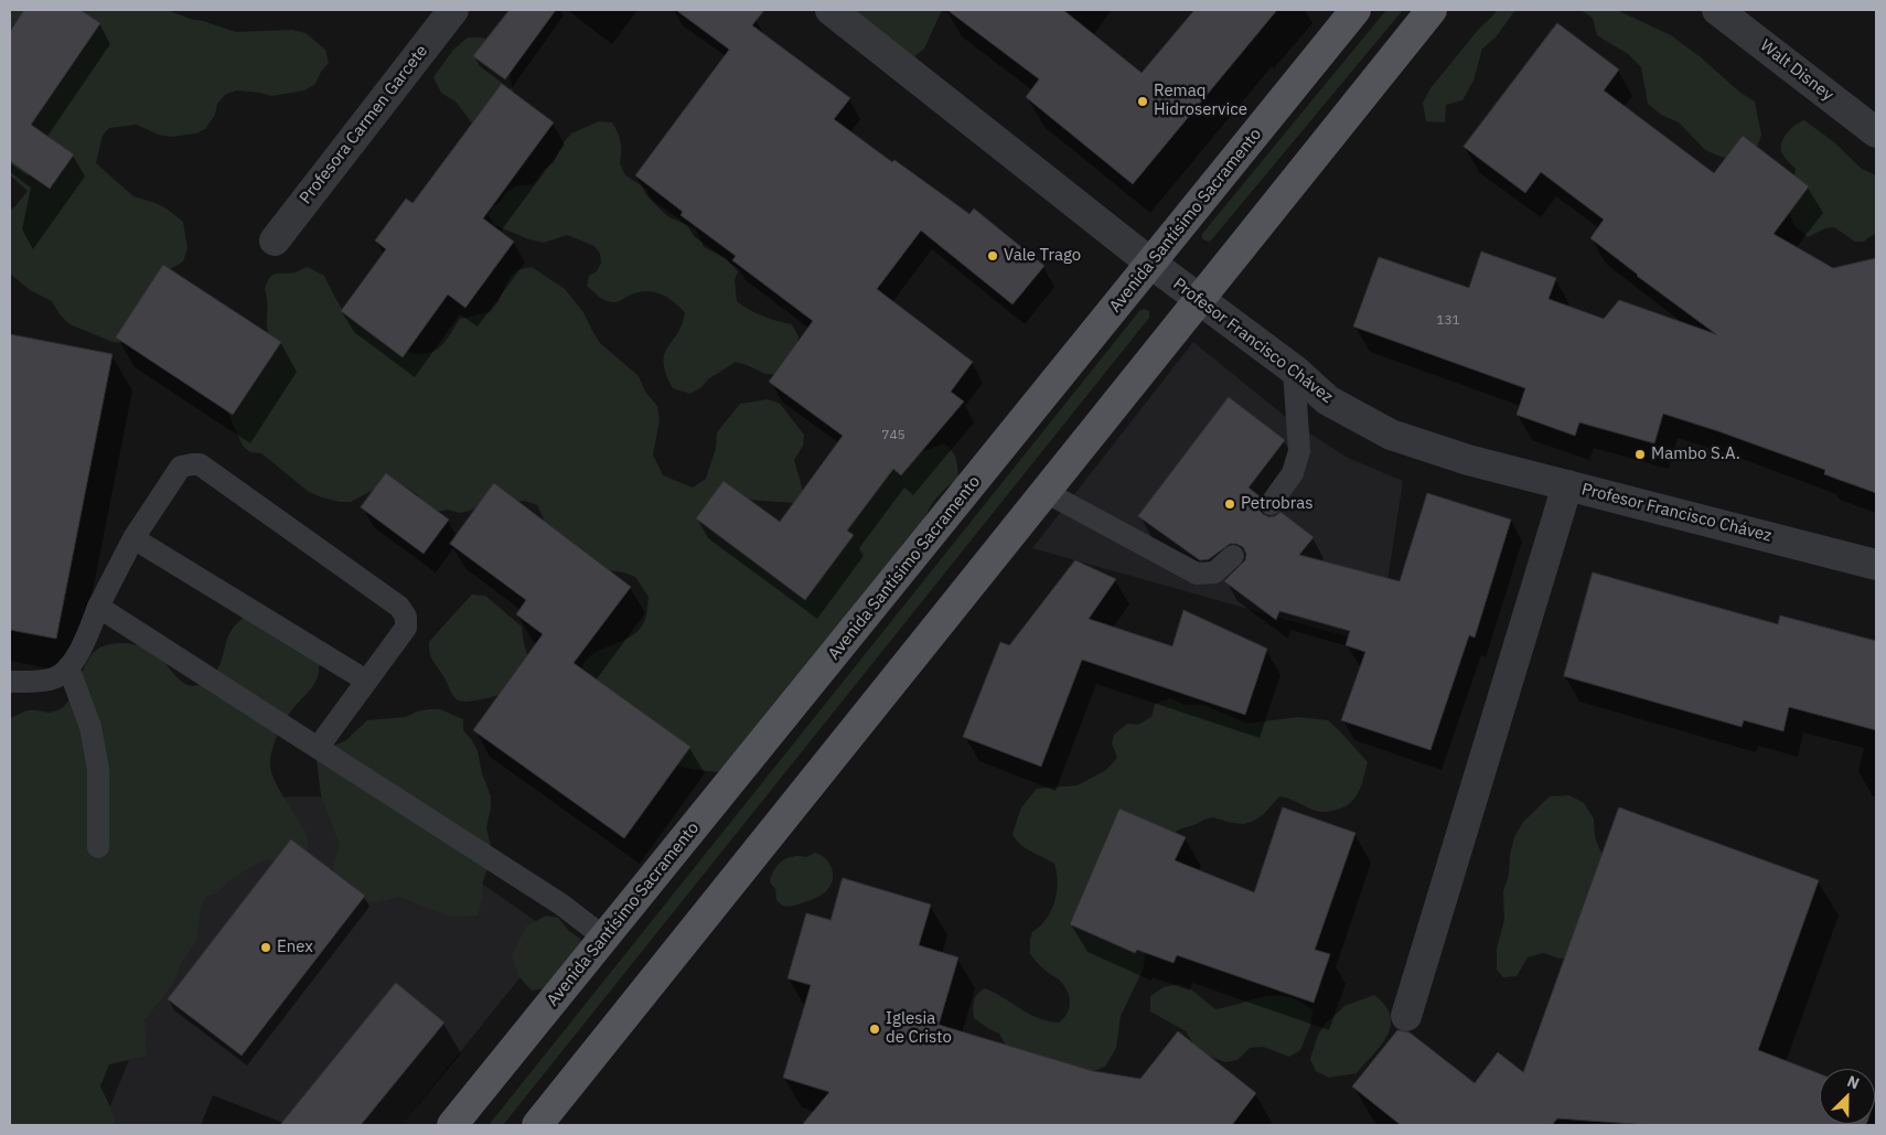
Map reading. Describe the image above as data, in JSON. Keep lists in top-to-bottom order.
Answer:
{
  "streets": {
    "main road": ["Avenida Santísimo Sacramento"],
    "street": ["Walt Disney", "Profesora Carmen Garcete", "Profesor Francisco Chávez"]
  },
  "crossings": [
    ["Avenida Santísimo Sacramento", "Profesor Francisco Chávez"]
  ],
  "places": [
    "Remaq Hidroservice",
    "Vale Trago",
    "Mambo S.A.",
    "Petrobras",
    "Enex",
    "Iglesia de Cristo"
  ],
  "house_numbers": ["131", "745"],
  "north": "top right"
}
